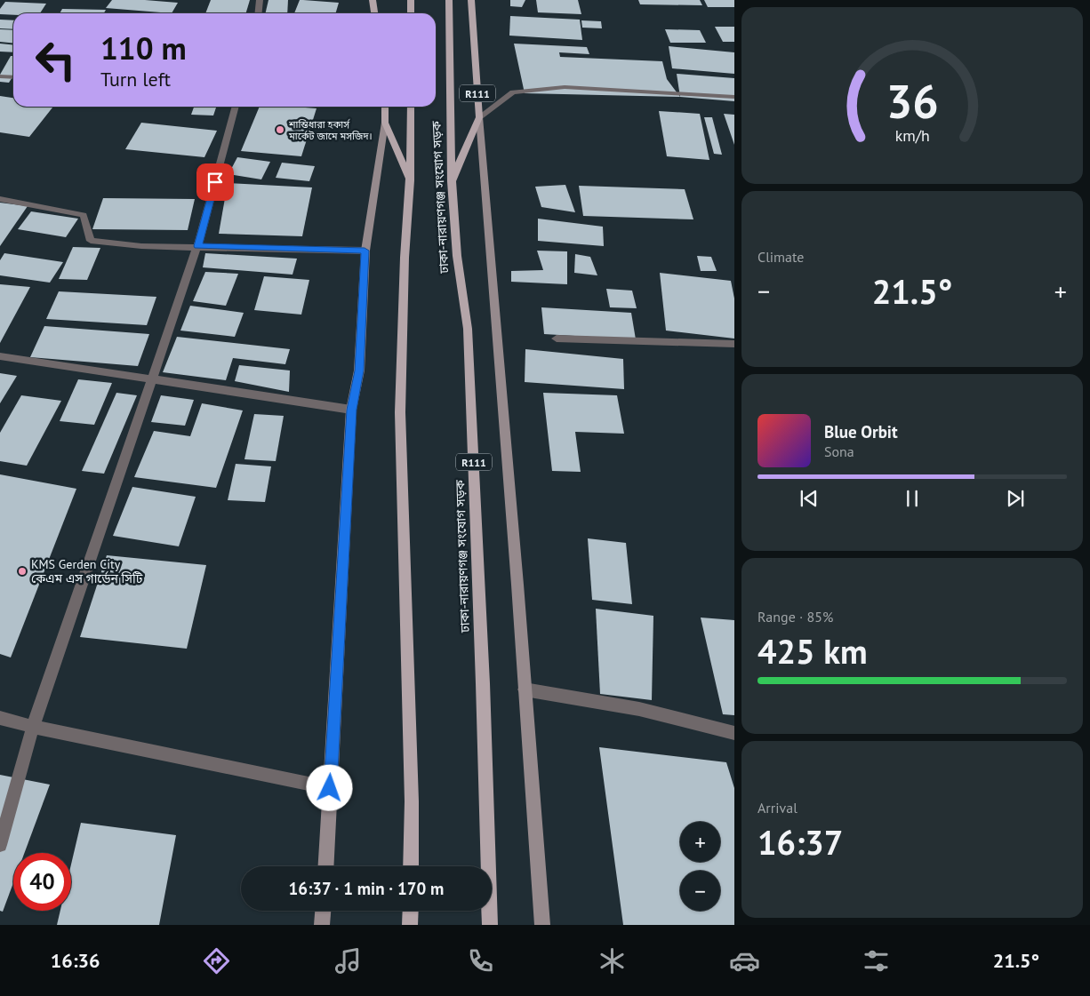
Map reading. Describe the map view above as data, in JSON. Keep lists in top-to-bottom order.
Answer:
{
  "streets": {
    "main road": ["R111", "ঢাকা-নারায়ণগঞ্জ সংযোগ সড়ক"]
  },
  "crossings": [
    ["R111", "ঢাকা-নারায়ণগঞ্জ সংযোগ সড়ক"]
  ],
  "places": ["শান্তিধারা হকার্স মার্কেট জামে মসজিদ।", "KMS Gerden City কেএম এস গার্ডেন সিটি"],
  "page": {
    "turn": ["110 m", "Turn left"],
    "tile": [
      "Climate",
      ["Range · 85%", "425 km"],
      ["Arrival", "16:37"]
    ],
    "heat": ["−", "21.5°", "+"],
    "song": ["Blue Orbit", "Sona"],
    "map_buttons": ["+", "−"],
    "limit": "40",
    "trip": "16:37 · 1 min · 170 m",
    "tabs": ["16:36", "21.5°"],
    "gauge": ["36", "km/h"]
  }
}
